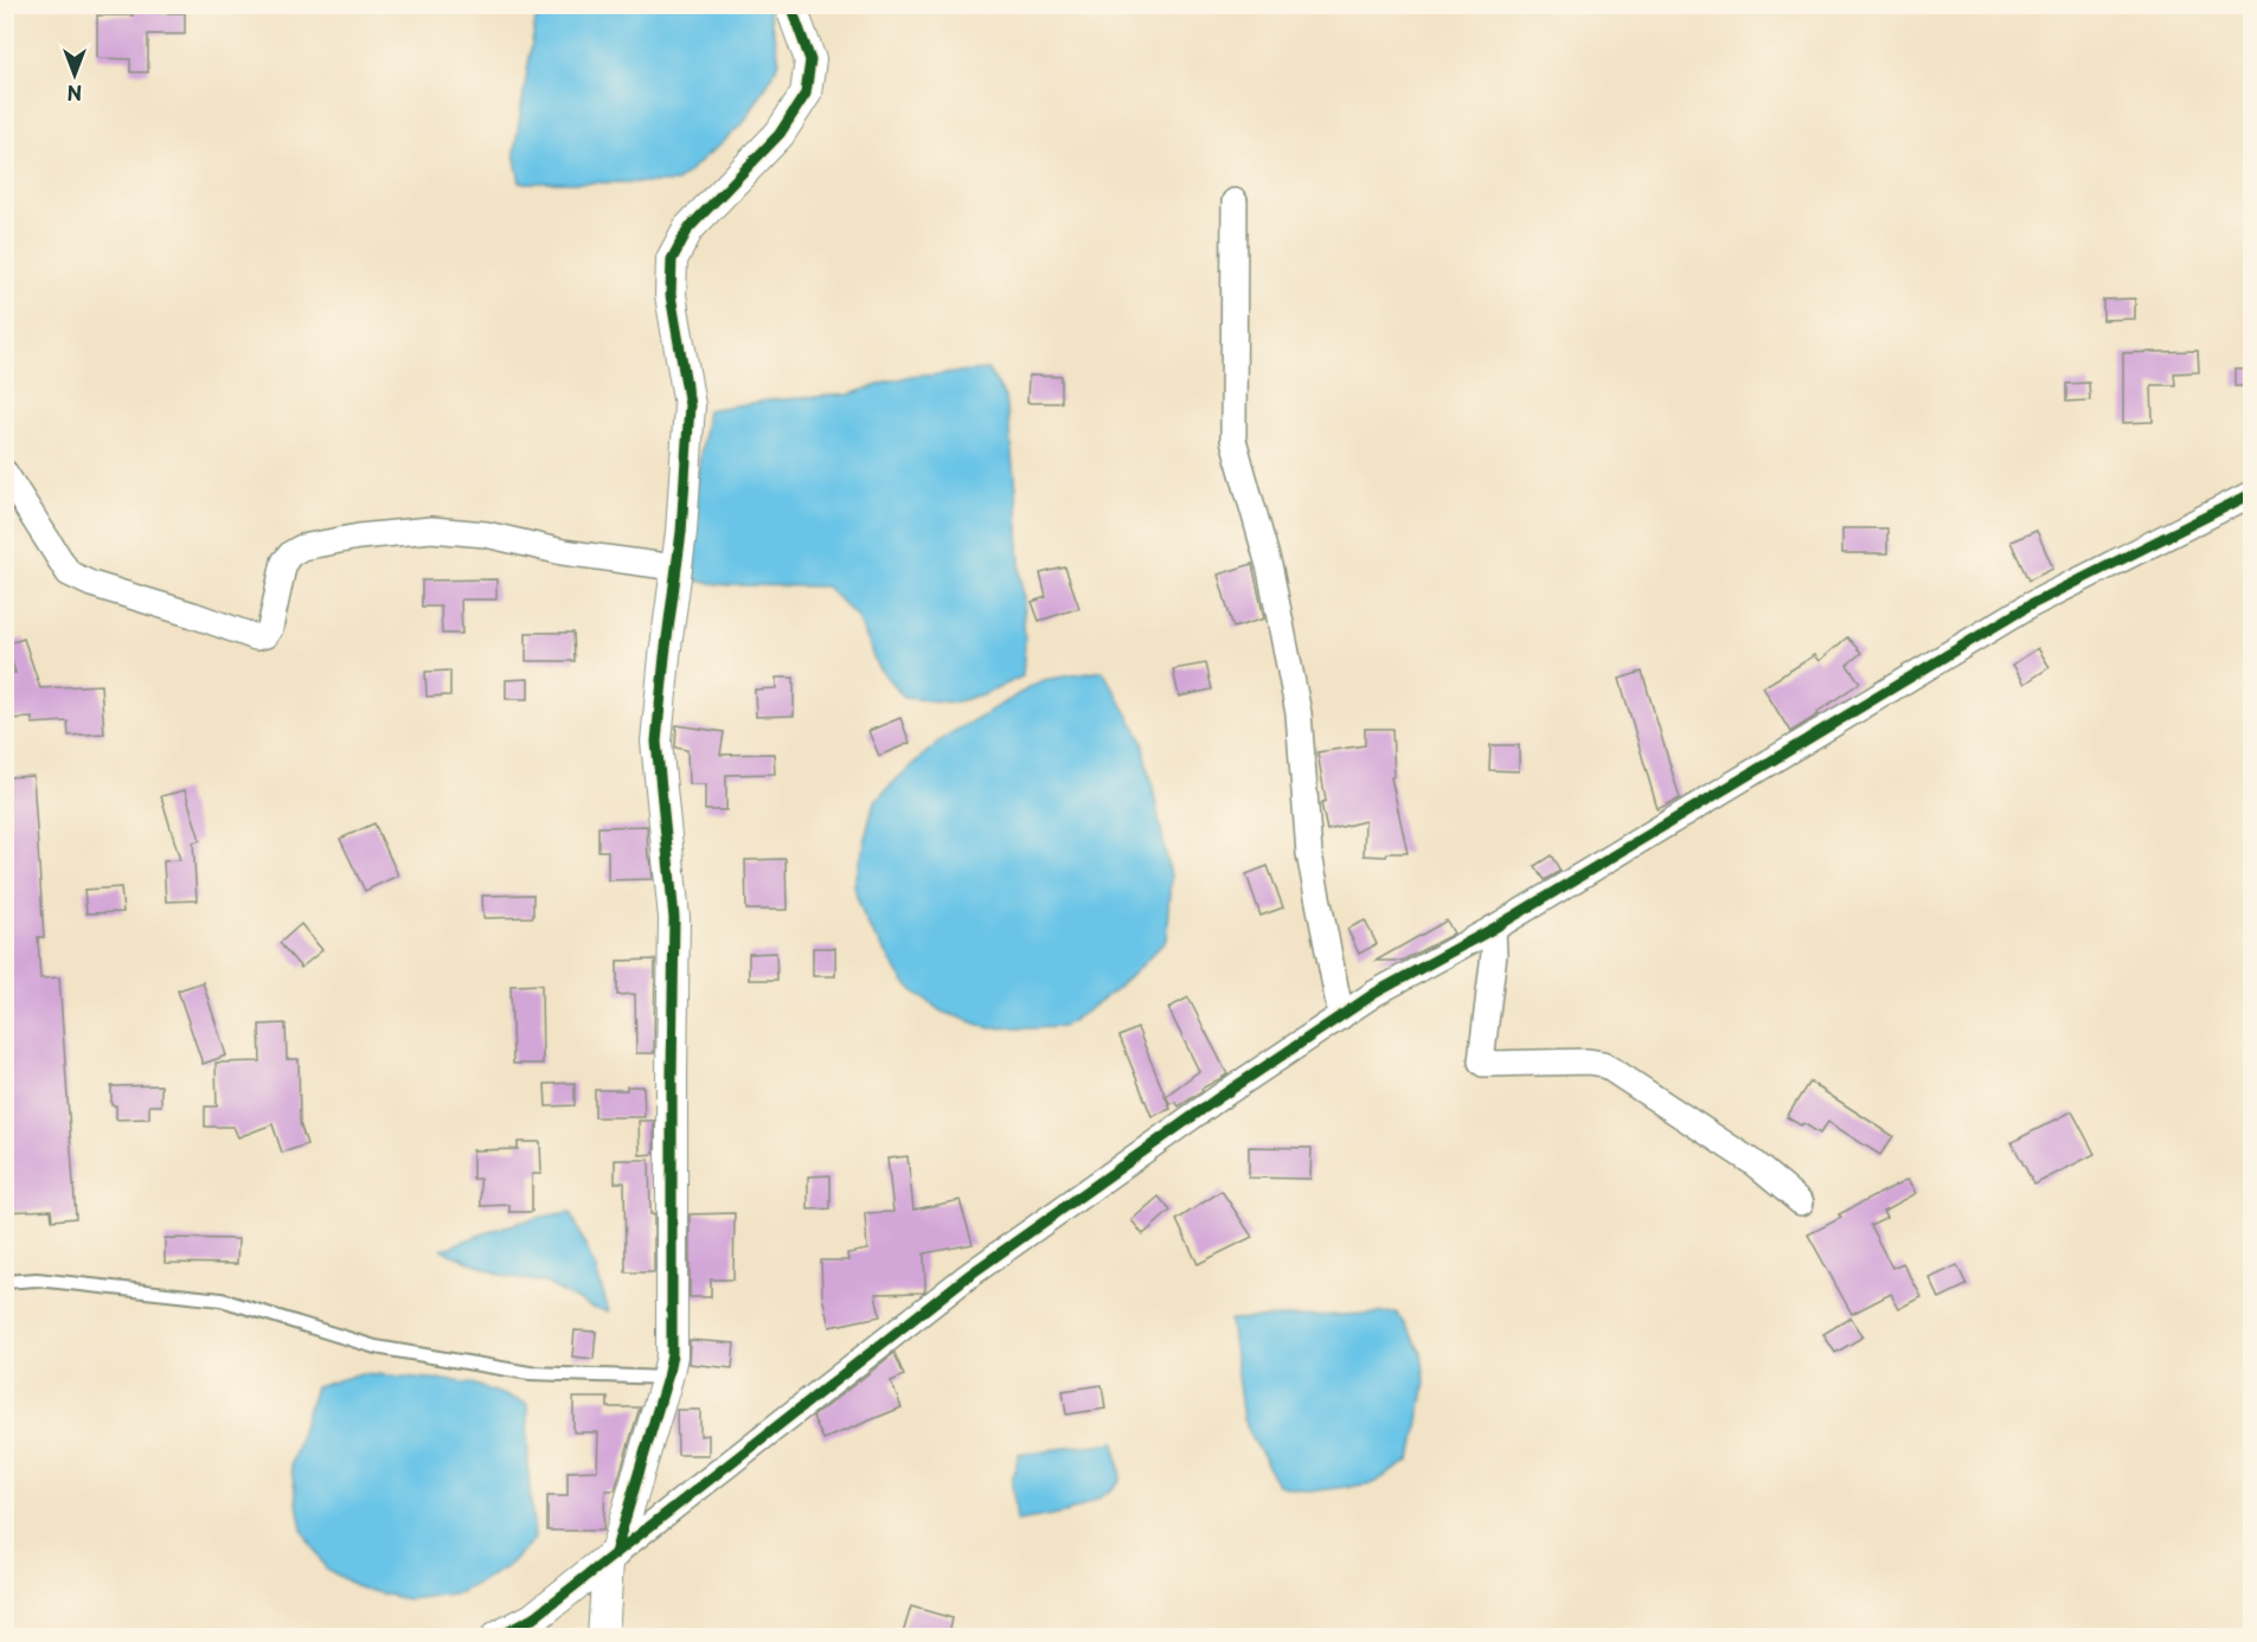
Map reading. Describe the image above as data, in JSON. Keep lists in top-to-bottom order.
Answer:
{
  "north": "bottom"
}
